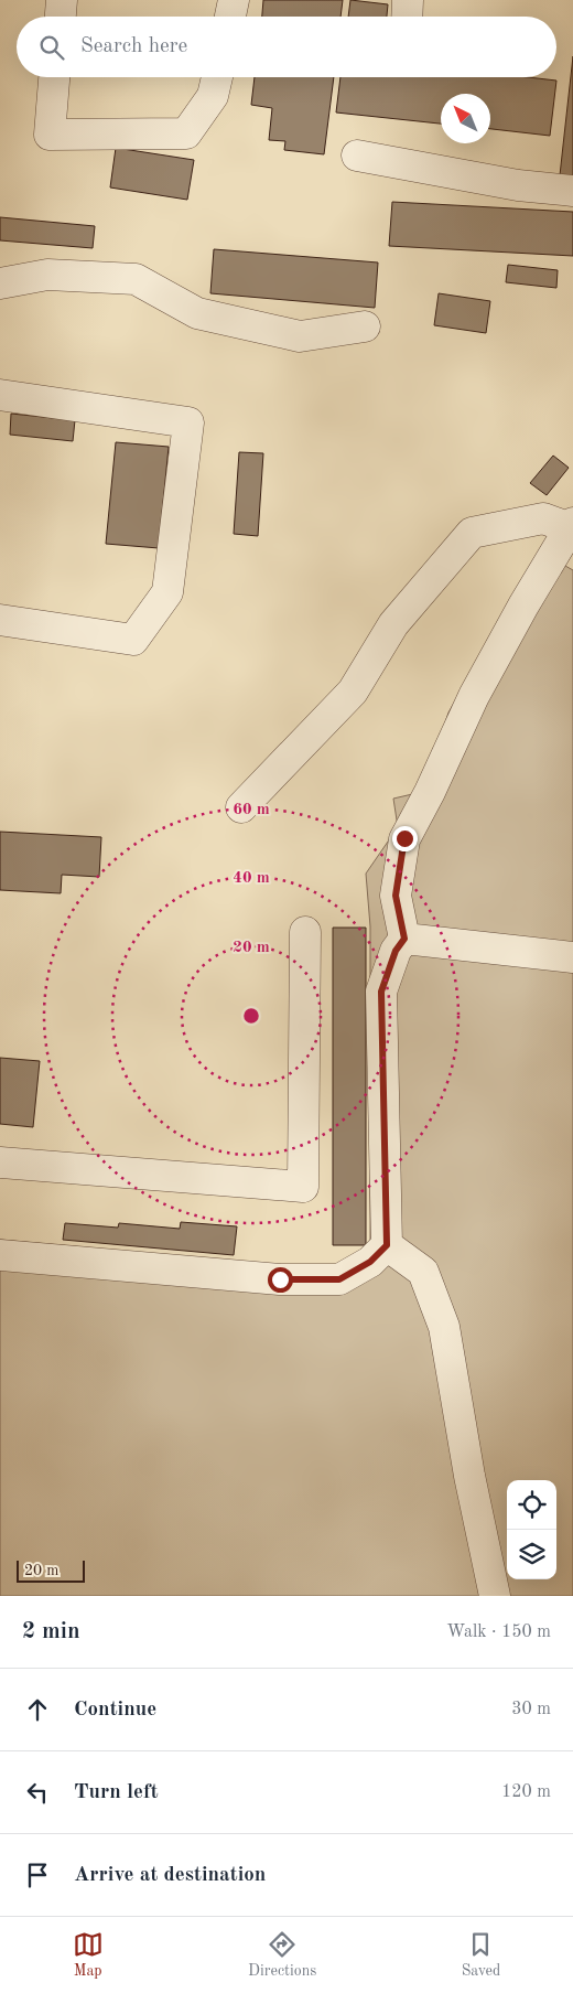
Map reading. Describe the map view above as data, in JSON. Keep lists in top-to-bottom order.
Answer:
{
  "scale_bar": "20 m",
  "north": "top left",
  "page": {
    "search": "Search here",
    "scale": "20 m",
    "heading": ["2 min", "Walk · 150 m"],
    "list": [
      ["Continue", "30 m"],
      ["Turn left", "120 m"],
      "Arrive at destination"
    ],
    "nav": ["Map", "Directions", "Saved"]
  },
  "rings": ["60 m", "40 m", "20 m"]
}
